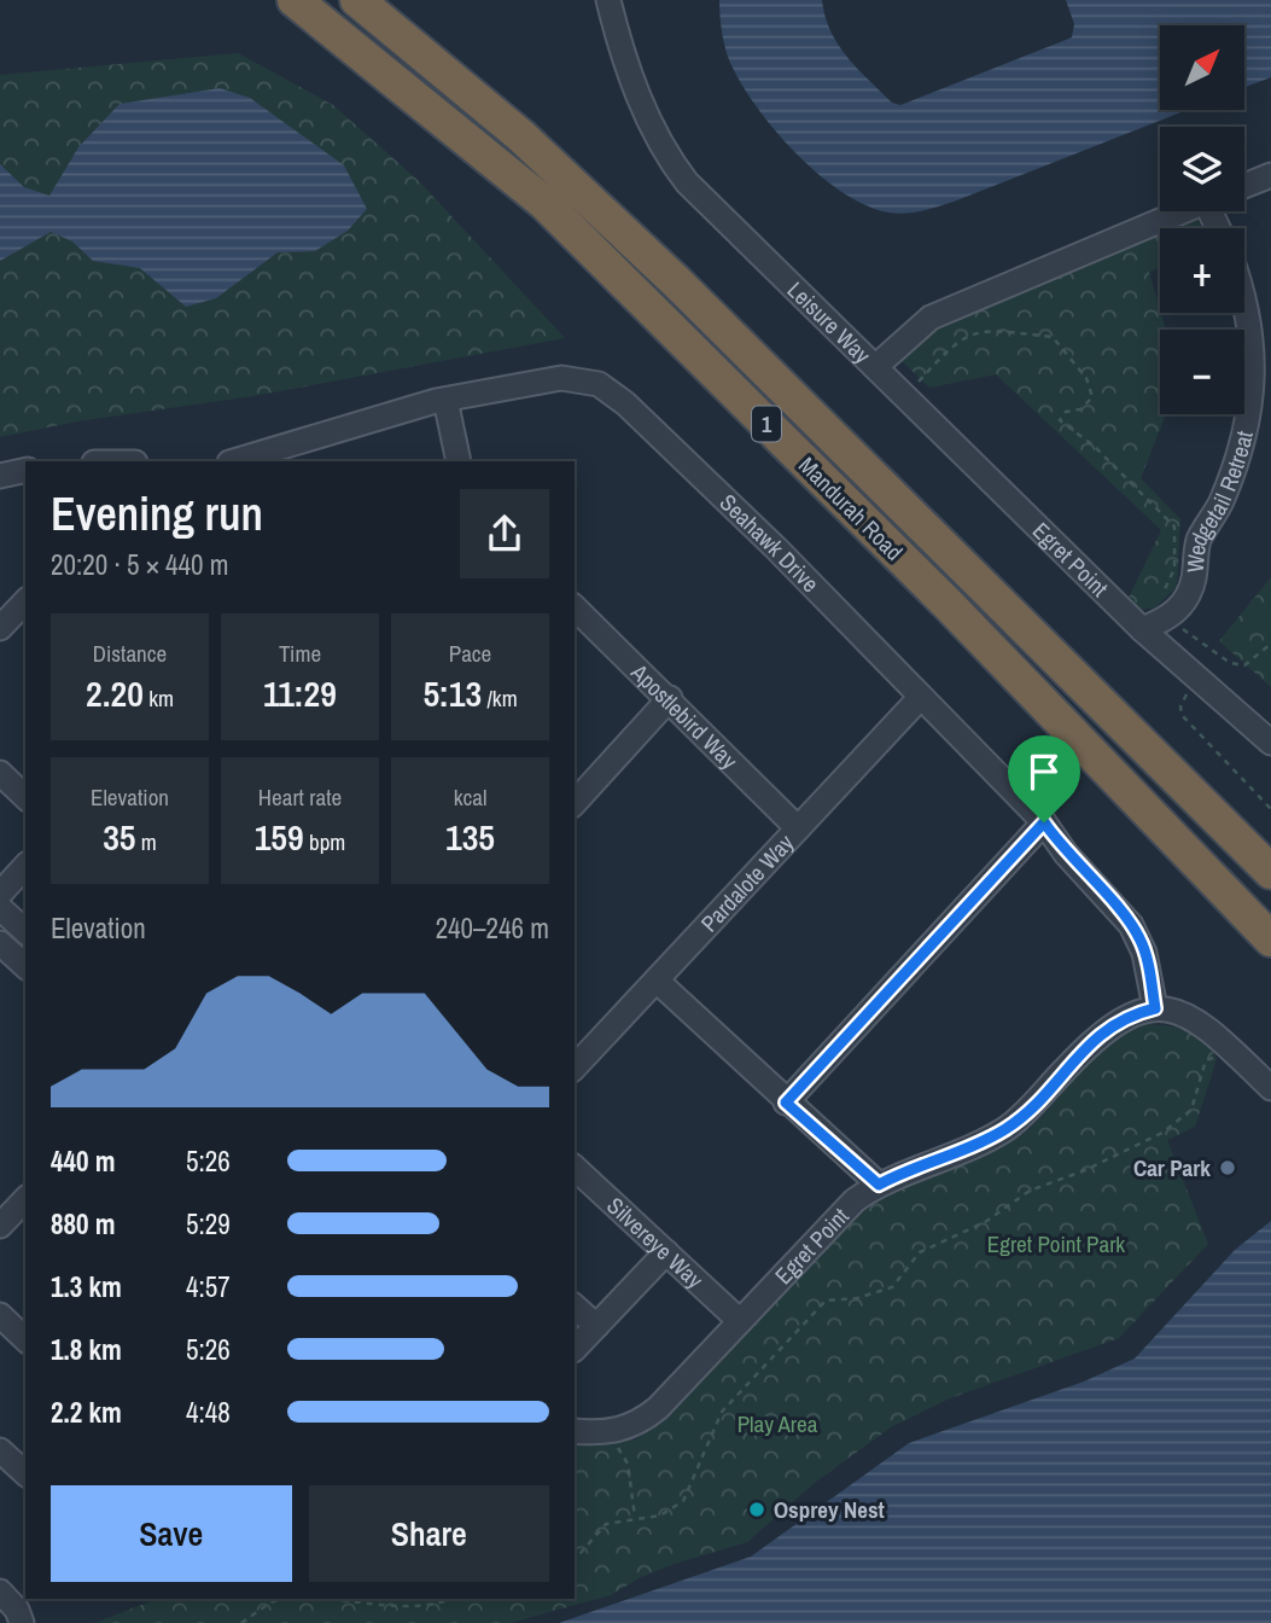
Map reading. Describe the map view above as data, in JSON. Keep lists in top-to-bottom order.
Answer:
{
  "streets": {
    "highway": ["1", "Mandurah Road"],
    "street": [
      "Leisure Way",
      "Wedgetail Retreat",
      "Seahawk Drive",
      "Egret Point",
      "Apostlebird Way",
      "Pardalote Way",
      "Silvereye Way"
    ]
  },
  "crossings": [
    ["Leisure Way", "Egret Point"],
    ["Seahawk Drive", "Egret Point"],
    ["Seahawk Drive", "Pardalote Way"],
    ["Egret Point", "Silvereye Way"],
    ["Apostlebird Way", "Pardalote Way"]
  ],
  "parks": ["Egret Point Park", "Play Area"],
  "places": ["Car Park", "Osprey Nest"],
  "north": "top right",
  "page": {
    "map_buttons": ["+", "−"],
    "heading": ["Evening run", "20:20 · 5 × 440 m"],
    "stats": [
      ["Distance", "2.20 km"],
      ["Time", "11:29"],
      ["Pace", "5:13 /km"],
      ["Elevation", "35 m"],
      ["Heart rate", "159 bpm"],
      ["kcal", "135"]
    ],
    "chart": ["Elevation", "240–246 m"],
    "list": [
      {
        "name": "440 m",
        "note": "5:26"
      },
      {
        "name": "880 m",
        "note": "5:29"
      },
      {
        "name": "1.3 km",
        "note": "4:57"
      },
      {
        "name": "1.8 km",
        "note": "5:26"
      },
      {
        "name": "2.2 km",
        "note": "4:48"
      }
    ],
    "buttons": ["Save", "Share"]
  }
}
